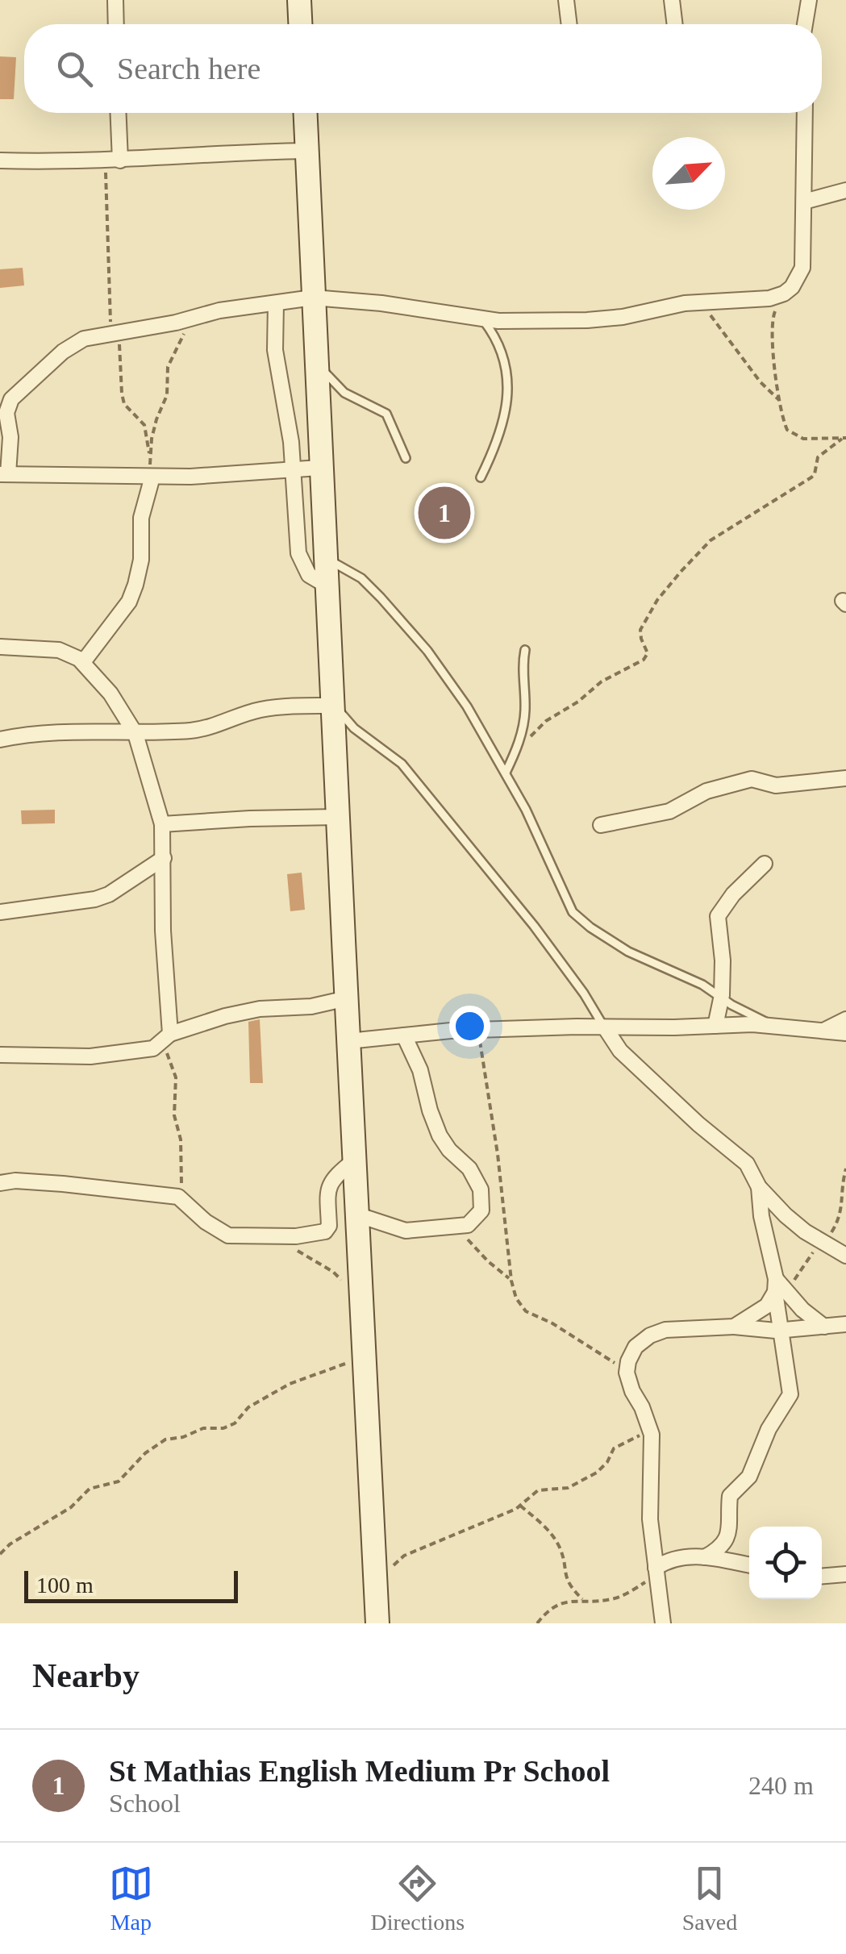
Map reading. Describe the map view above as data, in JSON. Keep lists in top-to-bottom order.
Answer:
{
  "scale_bar": "100 m",
  "north": "top right",
  "page": {
    "search": "Search here",
    "pins": "1",
    "scale": "100 m",
    "heading": "Nearby",
    "list": [
      {
        "mark": "1",
        "name": "St Mathias English Medium Pr School",
        "note": "School",
        "value": "240 m"
      }
    ],
    "nav": ["Map", "Directions", "Saved"]
  }
}
